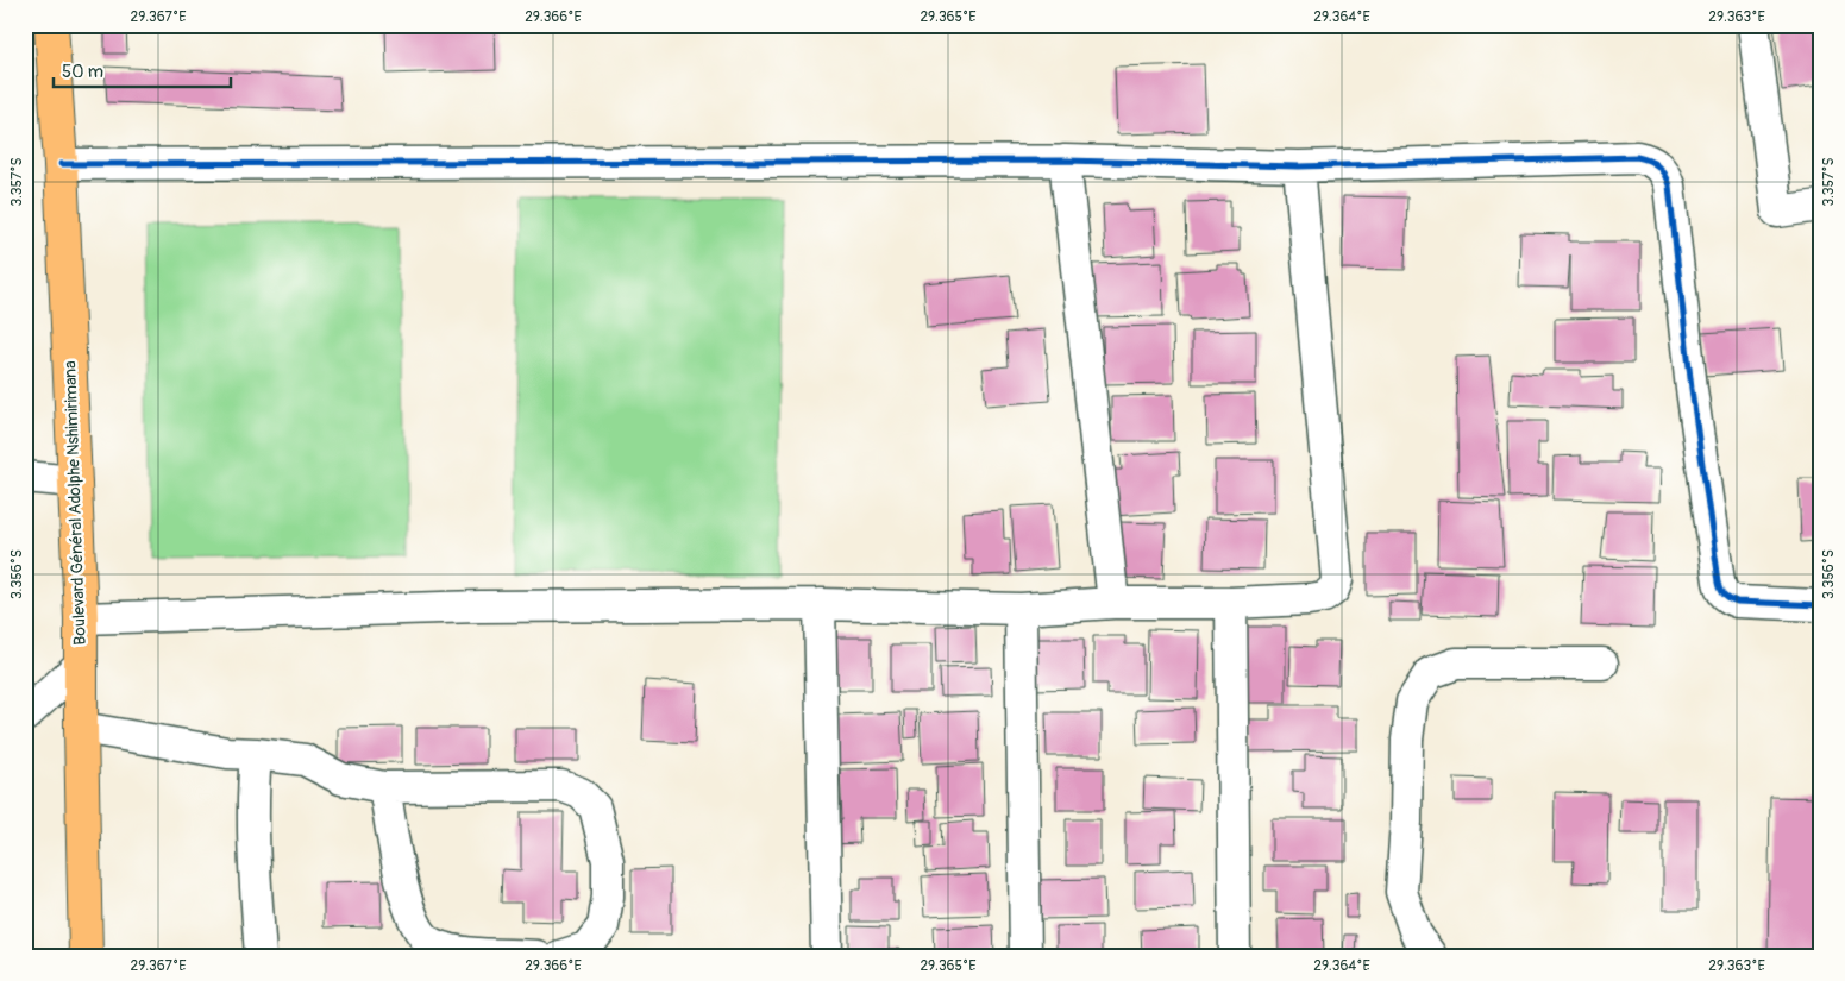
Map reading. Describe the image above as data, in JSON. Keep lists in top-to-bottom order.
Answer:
{
  "streets": {
    "main road": ["Boulevard Général Adolphe Nshimirimana"]
  },
  "scale_bar": "50 m",
  "coordinates": [
    "29.367°E",
    "29.366°E",
    "29.365°E",
    "29.364°E",
    "29.363°E",
    "3.357°S",
    "3.356°S"
  ]
}
